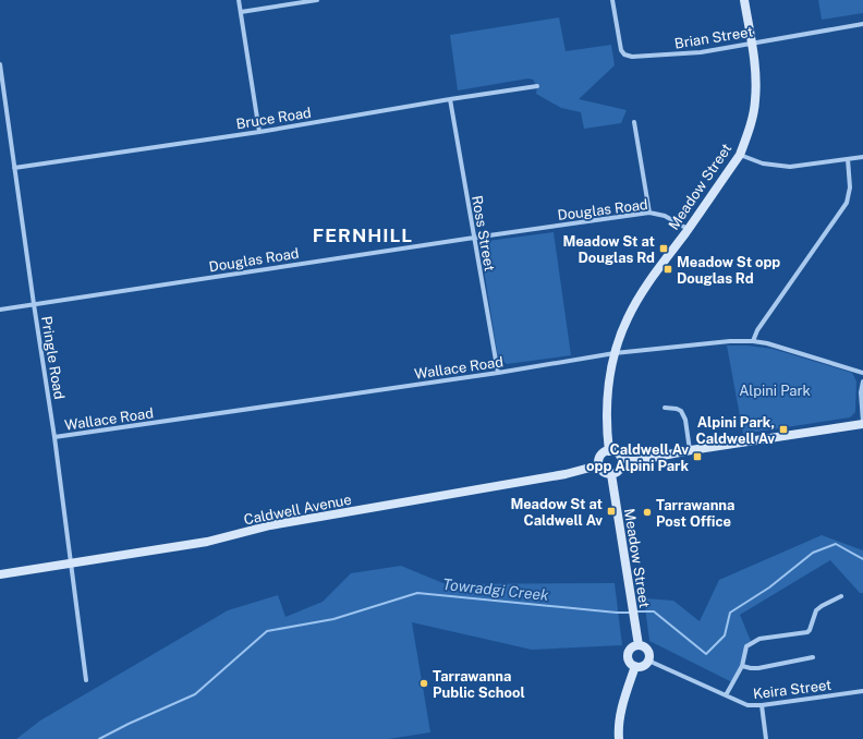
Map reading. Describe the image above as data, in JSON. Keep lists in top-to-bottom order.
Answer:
{
  "streets": {
    "main road": ["Meadow Street", "Caldwell Avenue"],
    "street": [
      "Brian Street",
      "Bruce Road",
      "Douglas Road",
      "Ross Street",
      "Pringle Road",
      "Wallace Road",
      "Keira Street"
    ]
  },
  "crossings": [
    ["Brian Street", "Meadow Street"],
    ["Bruce Road", "Ross Street"],
    ["Bruce Road", "Pringle Road"],
    ["Meadow Street", "Douglas Road"],
    ["Meadow Street", "Wallace Road"],
    ["Meadow Street", "Caldwell Avenue"],
    ["Meadow Street", "Keira Street"],
    ["Douglas Road", "Ross Street"],
    ["Douglas Road", "Pringle Road"],
    ["Ross Street", "Wallace Road"],
    ["Pringle Road", "Wallace Road"],
    ["Pringle Road", "Caldwell Avenue"]
  ],
  "districts": ["FERNHILL"],
  "water": ["Towradgi Creek"],
  "parks": ["Alpini Park"],
  "places": {
    "transit": [
      "Meadow St at Douglas Rd",
      "Meadow St opp Douglas Rd",
      "Alpini Park, Caldwell Av",
      "Caldwell Av opp Alpini Park",
      "Meadow St at Caldwell Av"
    ],
    "other": ["Tarrawanna Post Office", "Tarrawanna Public School"]
  }
}
